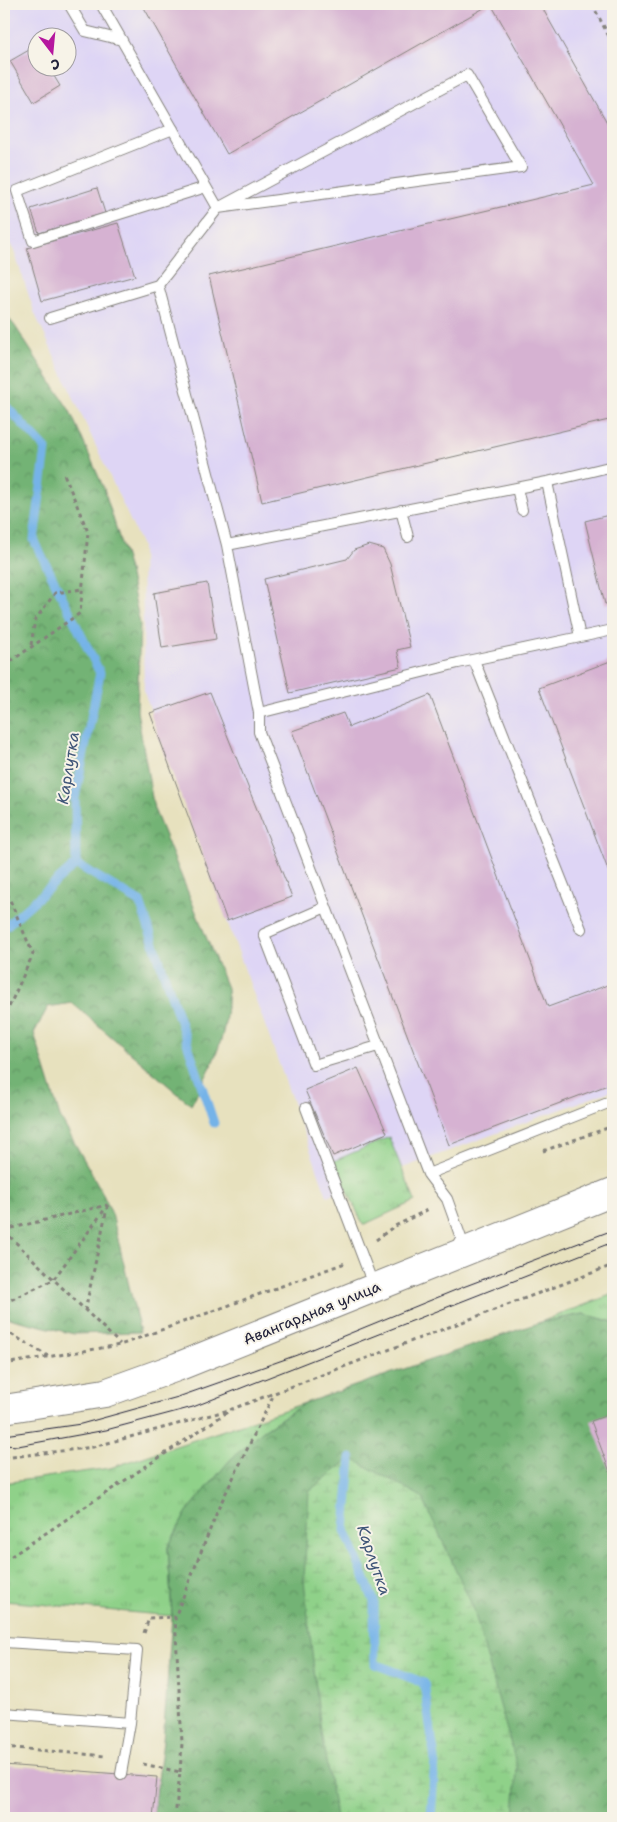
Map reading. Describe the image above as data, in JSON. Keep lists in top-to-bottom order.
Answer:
{
  "streets": {
    "street": ["Авангардная улица"]
  },
  "water": ["Карлутка"],
  "north": "bottom"
}
